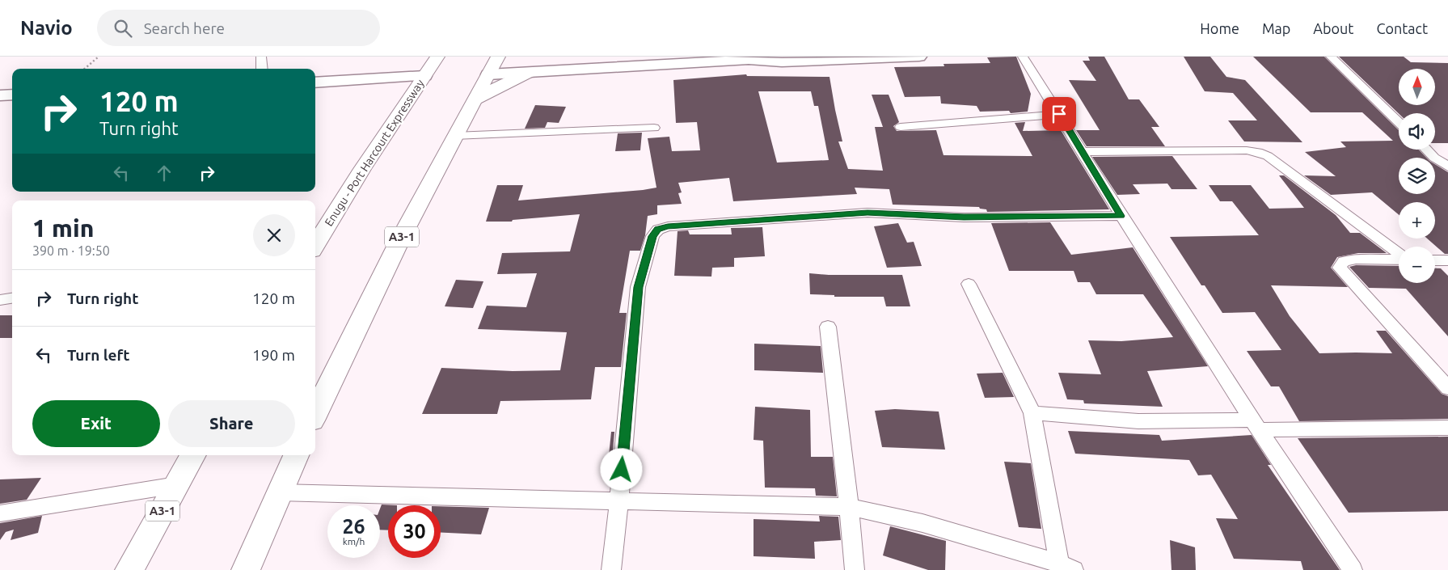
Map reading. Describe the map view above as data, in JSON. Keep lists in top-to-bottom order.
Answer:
{
  "streets": {
    "highway": ["Enugu - Port Harcourt Expressway", "A3-1"]
  },
  "north": "top",
  "page": {
    "header": "Navio",
    "search": "Search here",
    "nav": [
      "Home",
      "Map",
      "About",
      "Contact"
    ],
    "map_buttons": ["+", "−"],
    "turn": ["120 m", "Turn right"],
    "heading": ["1 min", "390 m · 19:50"],
    "list": [
      {
        "name": "Turn right",
        "value": "120 m"
      },
      {
        "name": "Turn left",
        "value": "190 m"
      }
    ],
    "buttons": ["Exit", "Share"],
    "speed": "26 km/h",
    "limit": "30"
  }
}
